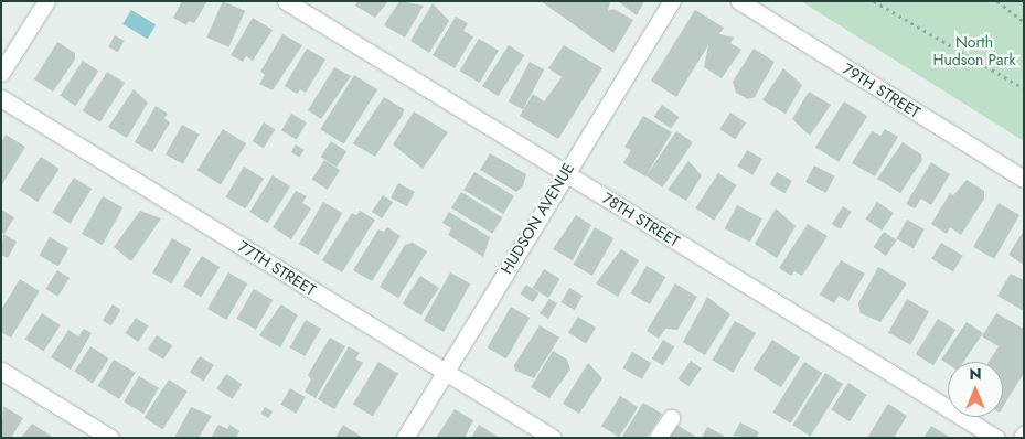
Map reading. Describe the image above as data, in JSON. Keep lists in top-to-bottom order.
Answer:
{
  "streets": {
    "street": [
      "79TH STREET",
      "HUDSON AVENUE",
      "78TH STREET",
      "77TH STREET"
    ]
  },
  "crossings": [
    ["HUDSON AVENUE", "78TH STREET"],
    ["HUDSON AVENUE", "77TH STREET"]
  ],
  "parks": ["North Hudson Park"],
  "north": "top"
}
